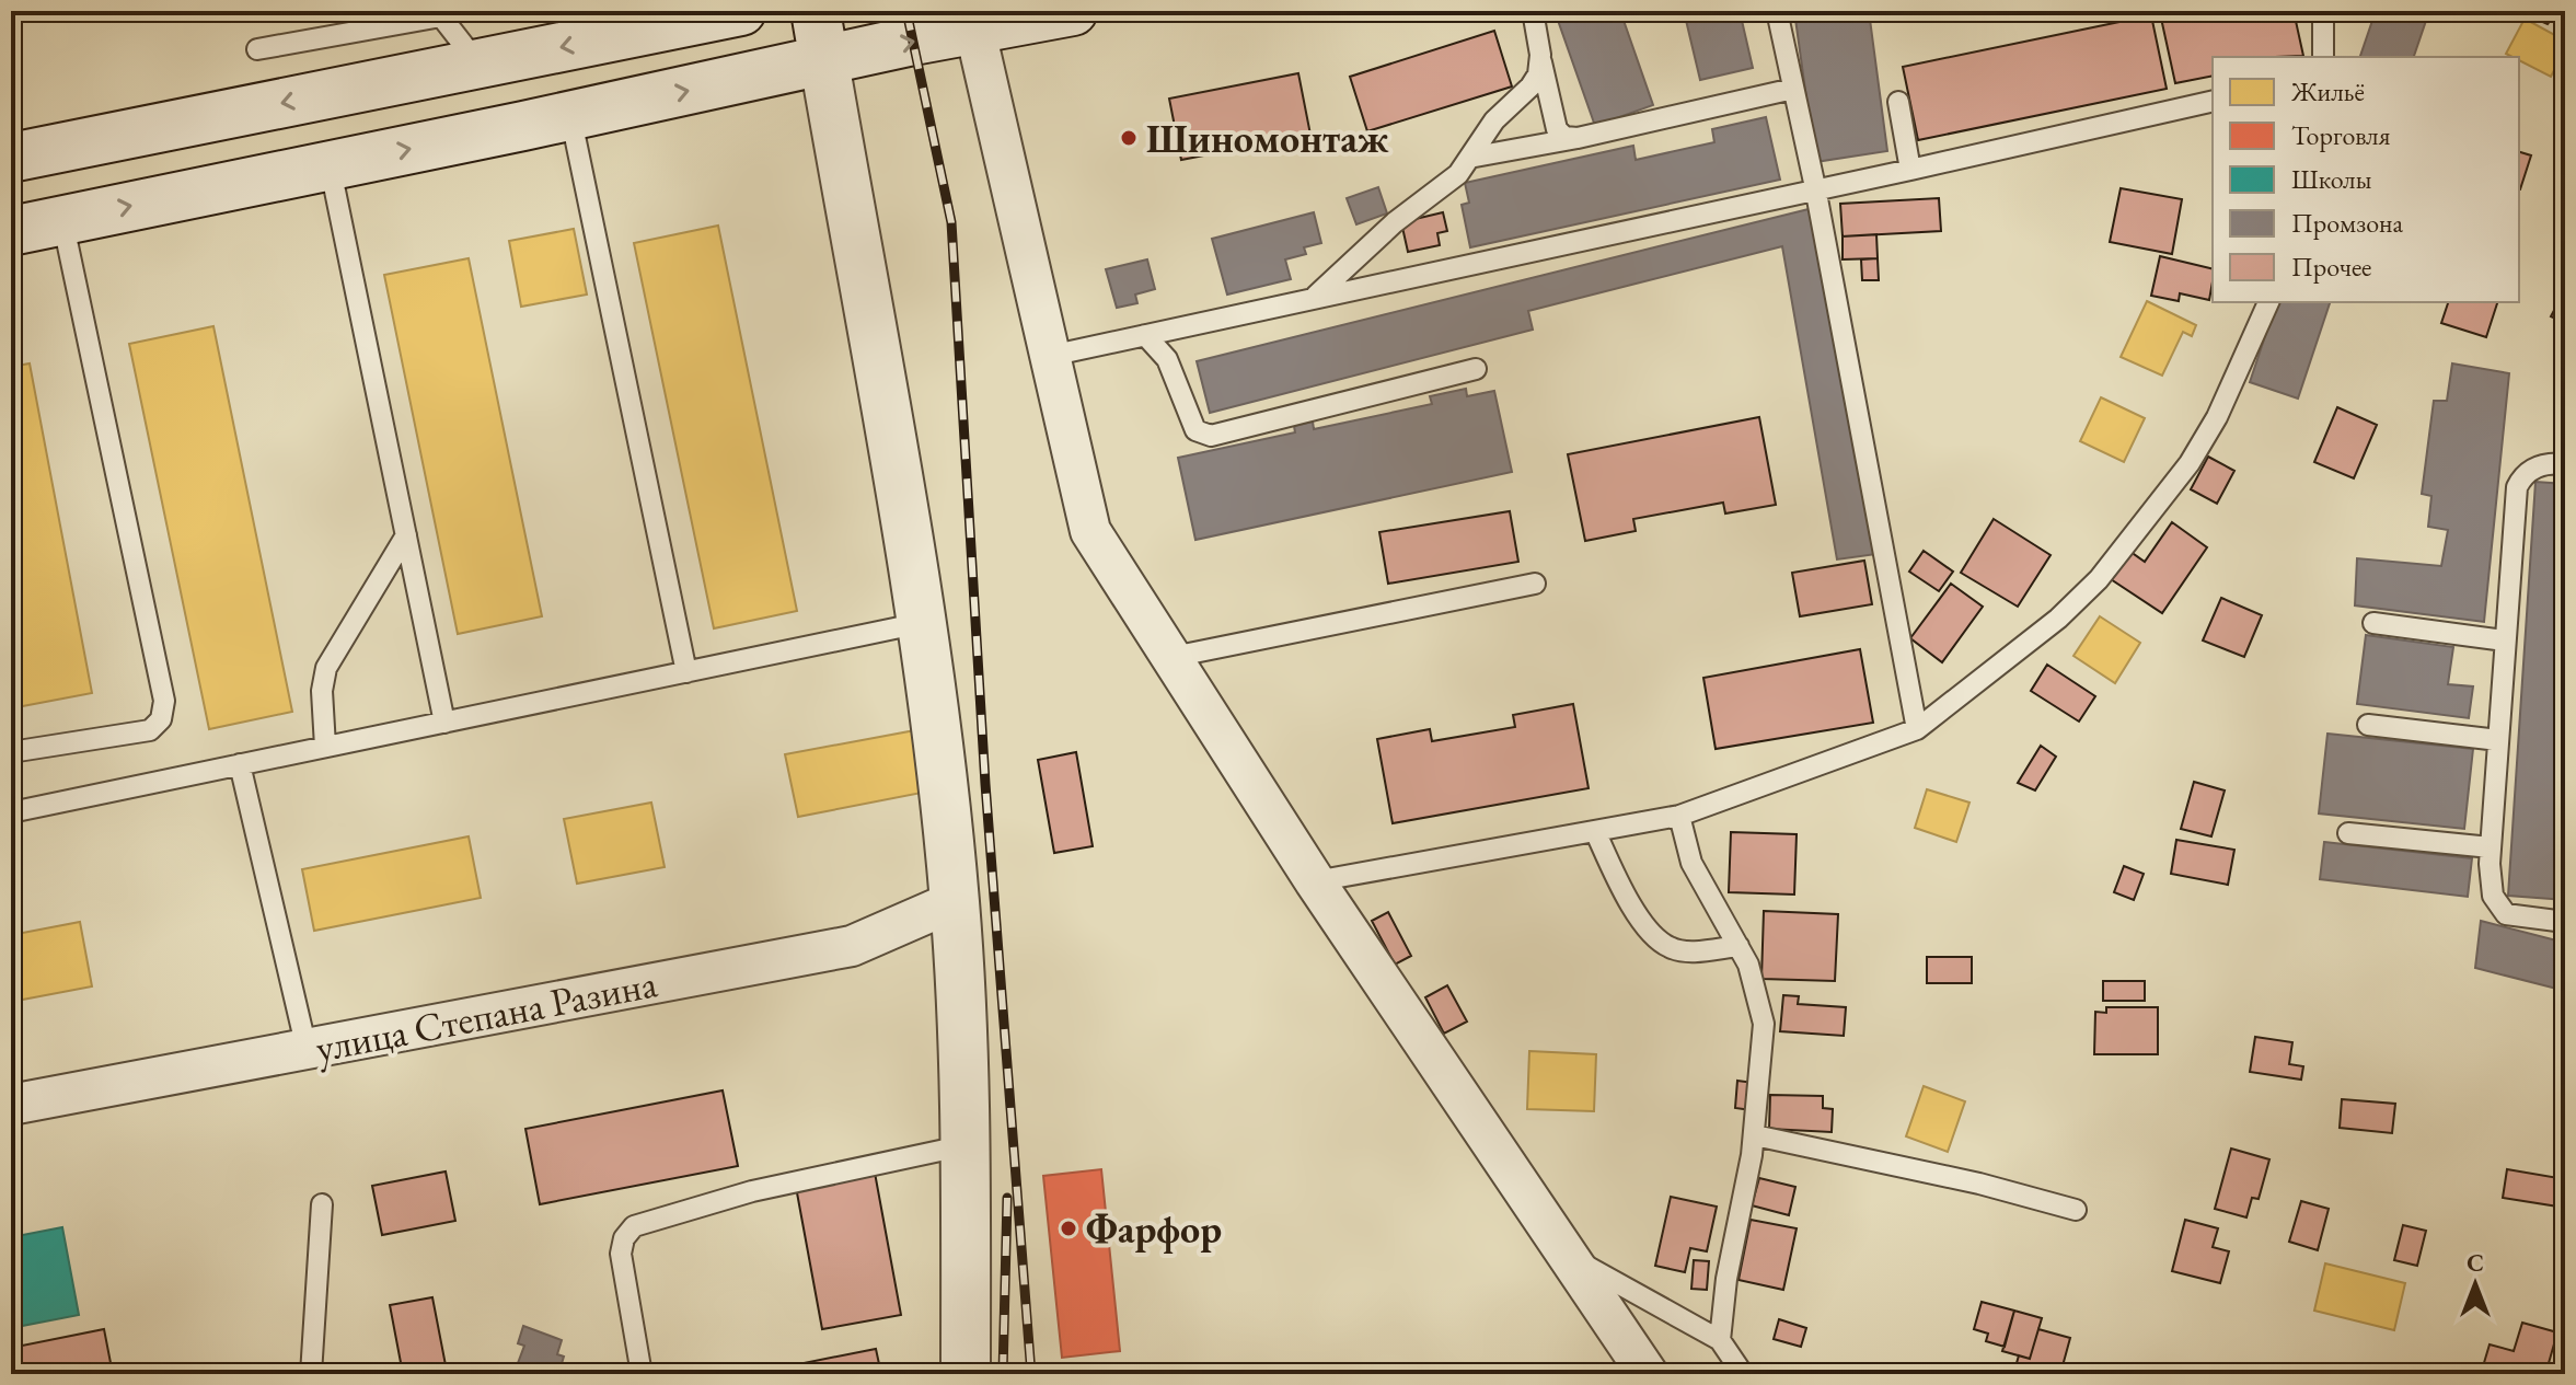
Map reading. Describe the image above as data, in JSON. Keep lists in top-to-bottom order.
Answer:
{
  "streets": {
    "street": ["улица Степана Разина"]
  },
  "places": ["Шиномонтаж", "Фарфор"],
  "legend": [
    "Жильё",
    "Торговля",
    "Школы",
    "Промзона",
    "Прочее"
  ],
  "north": "top"
}
